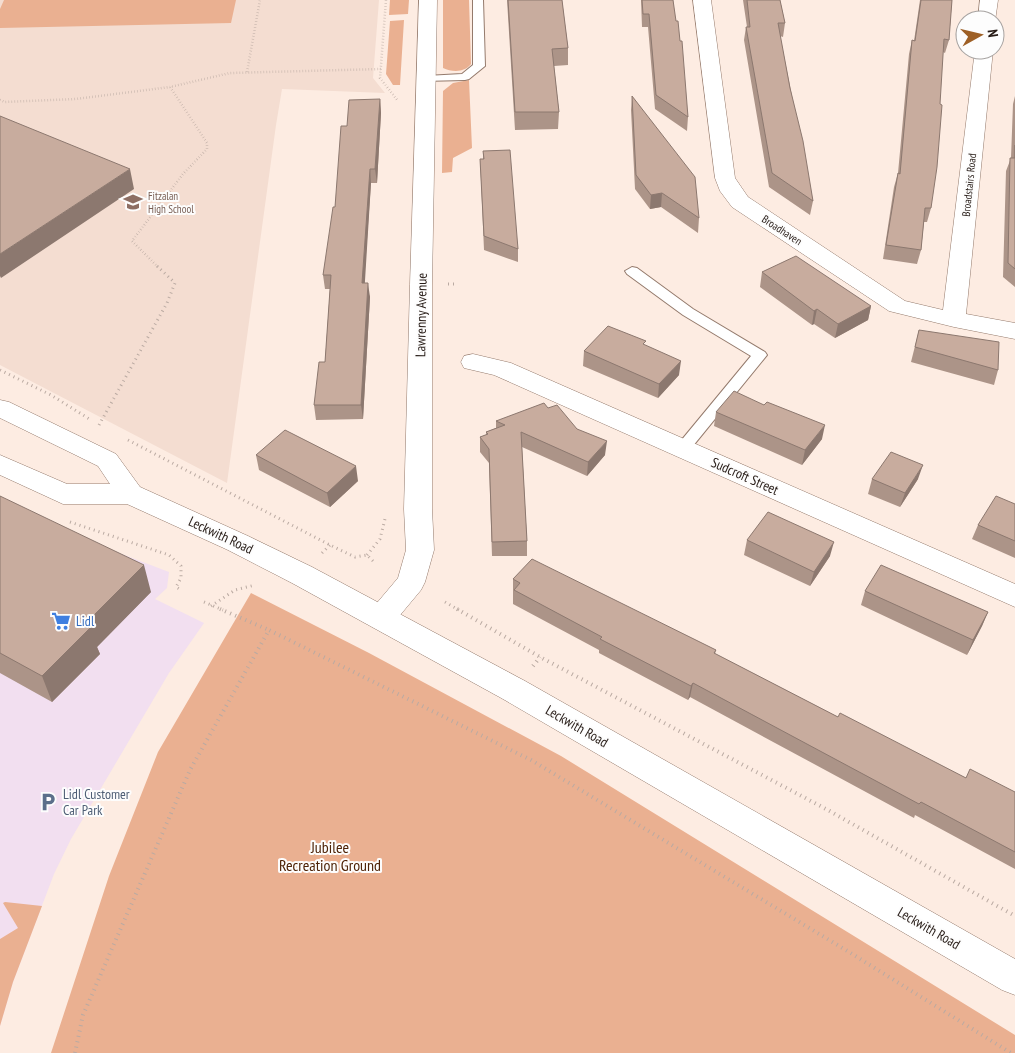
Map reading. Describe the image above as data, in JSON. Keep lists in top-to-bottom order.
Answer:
{
  "streets": {
    "street": [
      "Broadstairs Road",
      "Broadhaven",
      "Lawrenny Avenue",
      "Sudcroft Street",
      "Leckwith Road"
    ]
  },
  "crossings": [
    ["Broadstairs Road", "Broadhaven"],
    ["Lawrenny Avenue", "Leckwith Road"]
  ],
  "parks": ["Jubilee Recreation Ground"],
  "places": {
    "school or university": ["Fitzalan High School"],
    "supermarket": ["Lidl"],
    "parking": ["Lidl Customer Car Park"]
  },
  "north": "right"
}
